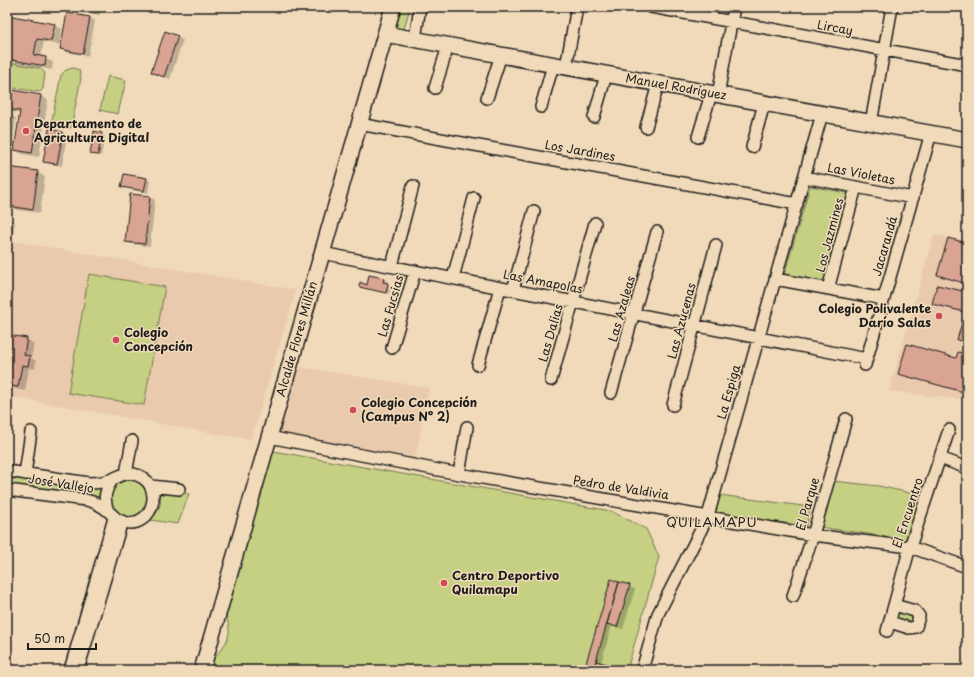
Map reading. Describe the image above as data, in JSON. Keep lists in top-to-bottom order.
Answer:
{
  "streets": {
    "street": [
      "Lircay",
      "Manuel Rodríguez",
      "Los Jardines",
      "Las Violetas",
      "Los Jazmines",
      "Jacarandá",
      "Las Amapolas",
      "Las Fucsias",
      "Las Azaleas",
      "Las Azucenas",
      "Las Dalias",
      "Alcalde Flores Millán",
      "La Espiga",
      "José Vallejo",
      "Pedro de Valdivia",
      "El Parque",
      "El Encuentro"
    ]
  },
  "crossings": [
    ["Manuel Rodríguez", "Jacarandá"],
    ["Manuel Rodríguez", "Alcalde Flores Millán"],
    ["Manuel Rodríguez", "La Espiga"],
    ["Los Jardines", "Alcalde Flores Millán"],
    ["Los Jardines", "La Espiga"],
    ["Las Violetas", "Los Jazmines"],
    ["Las Violetas", "Jacarandá"],
    ["Las Violetas", "La Espiga"],
    ["Jacarandá", "Las Amapolas"],
    ["Las Amapolas", "Las Fucsias"],
    ["Las Amapolas", "Las Azaleas"],
    ["Las Amapolas", "Las Azucenas"],
    ["Las Amapolas", "Las Dalias"],
    ["Las Amapolas", "Alcalde Flores Millán"],
    ["Las Amapolas", "La Espiga"],
    ["Alcalde Flores Millán", "Pedro de Valdivia"],
    ["La Espiga", "Pedro de Valdivia"],
    ["Pedro de Valdivia", "El Parque"],
    ["Pedro de Valdivia", "El Encuentro"]
  ],
  "districts": ["QUILAMAPU"],
  "places": [
    "Departamento de Agricultura Digital",
    "Colegio Polivalente Darío Salas",
    "Colegio Concepción",
    "Colegio Concepción (Campus N° 2)",
    "Centro Deportivo Quilamapu"
  ],
  "scale_bar": "50 m"
}
